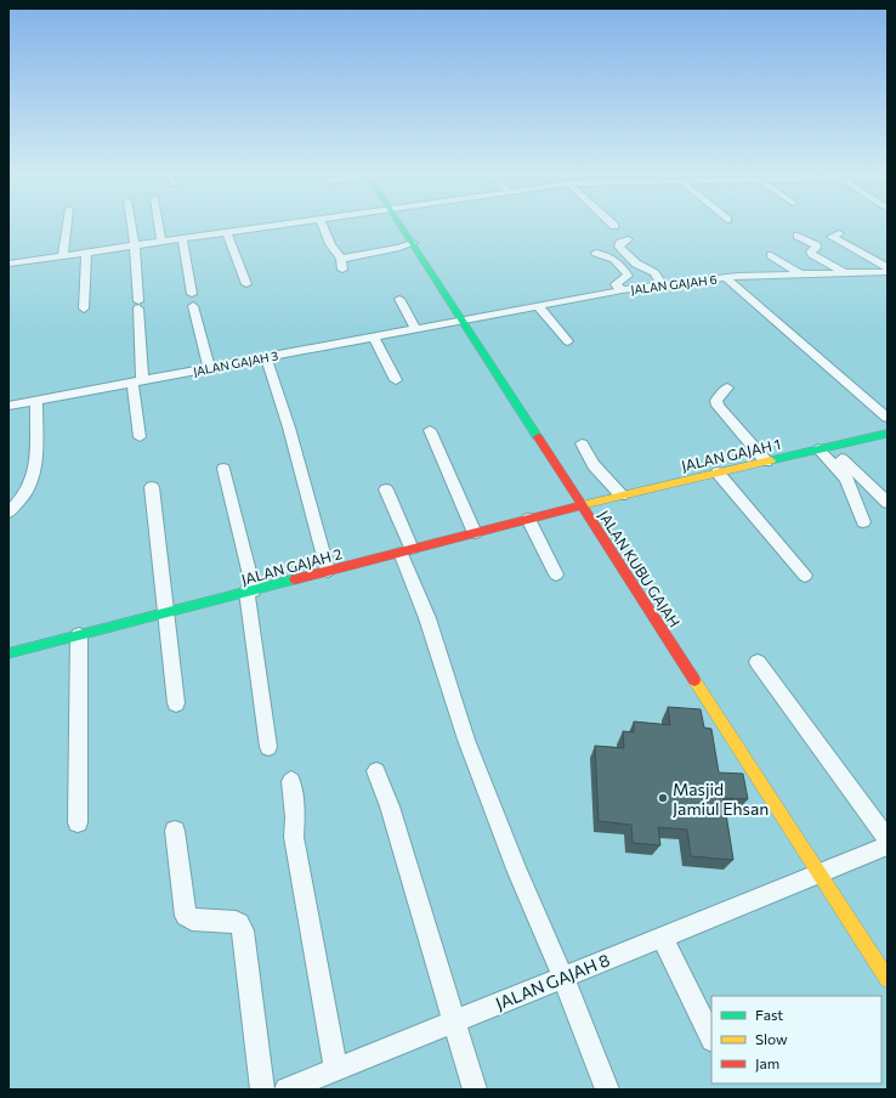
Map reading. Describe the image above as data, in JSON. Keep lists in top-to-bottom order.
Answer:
{
  "streets": {
    "street": [
      "JALAN GAJAH 6",
      "JALAN GAJAH 3",
      "JALAN GAJAH 1",
      "JALAN GAJAH 2",
      "JALAN KUBU GAJAH",
      "JALAN GAJAH 8"
    ]
  },
  "crossings": [
    ["JALAN GAJAH 6", "JALAN GAJAH 3"],
    ["JALAN GAJAH 6", "JALAN KUBU GAJAH"],
    ["JALAN GAJAH 3", "JALAN KUBU GAJAH"],
    ["JALAN GAJAH 1", "JALAN GAJAH 2"],
    ["JALAN GAJAH 1", "JALAN KUBU GAJAH"],
    ["JALAN GAJAH 2", "JALAN KUBU GAJAH"],
    ["JALAN KUBU GAJAH", "JALAN GAJAH 8"]
  ],
  "places": ["Masjid Jamiul Ehsan"],
  "legend": ["Fast", "Slow", "Jam"]
}
